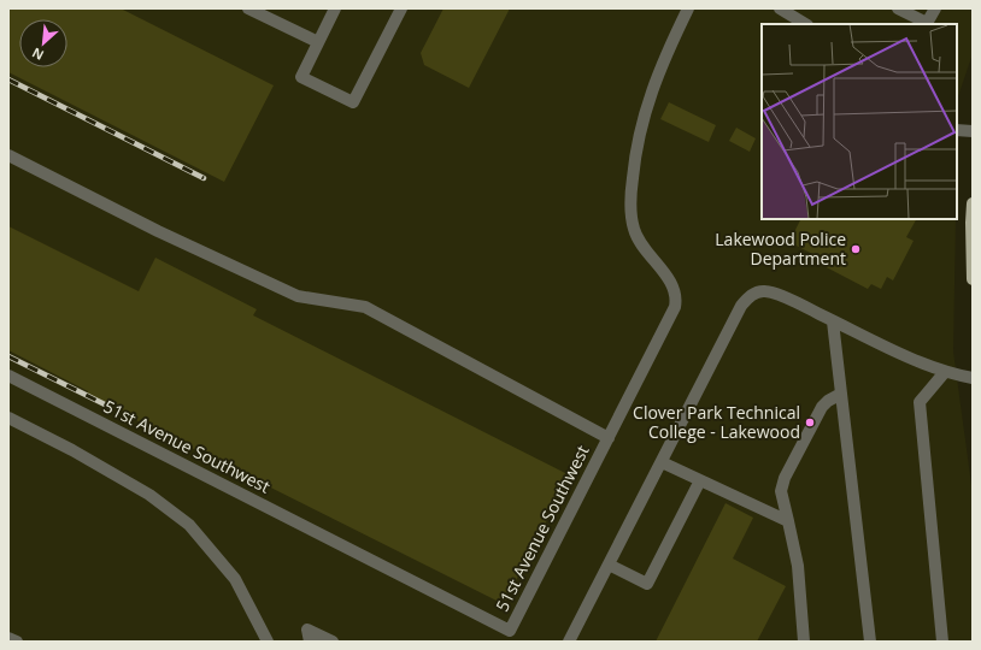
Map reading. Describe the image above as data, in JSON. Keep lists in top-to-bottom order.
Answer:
{
  "streets": {
    "street": ["51st Avenue Southwest"]
  },
  "places": ["Lakewood Police Department", "Clover Park Technical College - Lakewood"],
  "north": "bottom left"
}
